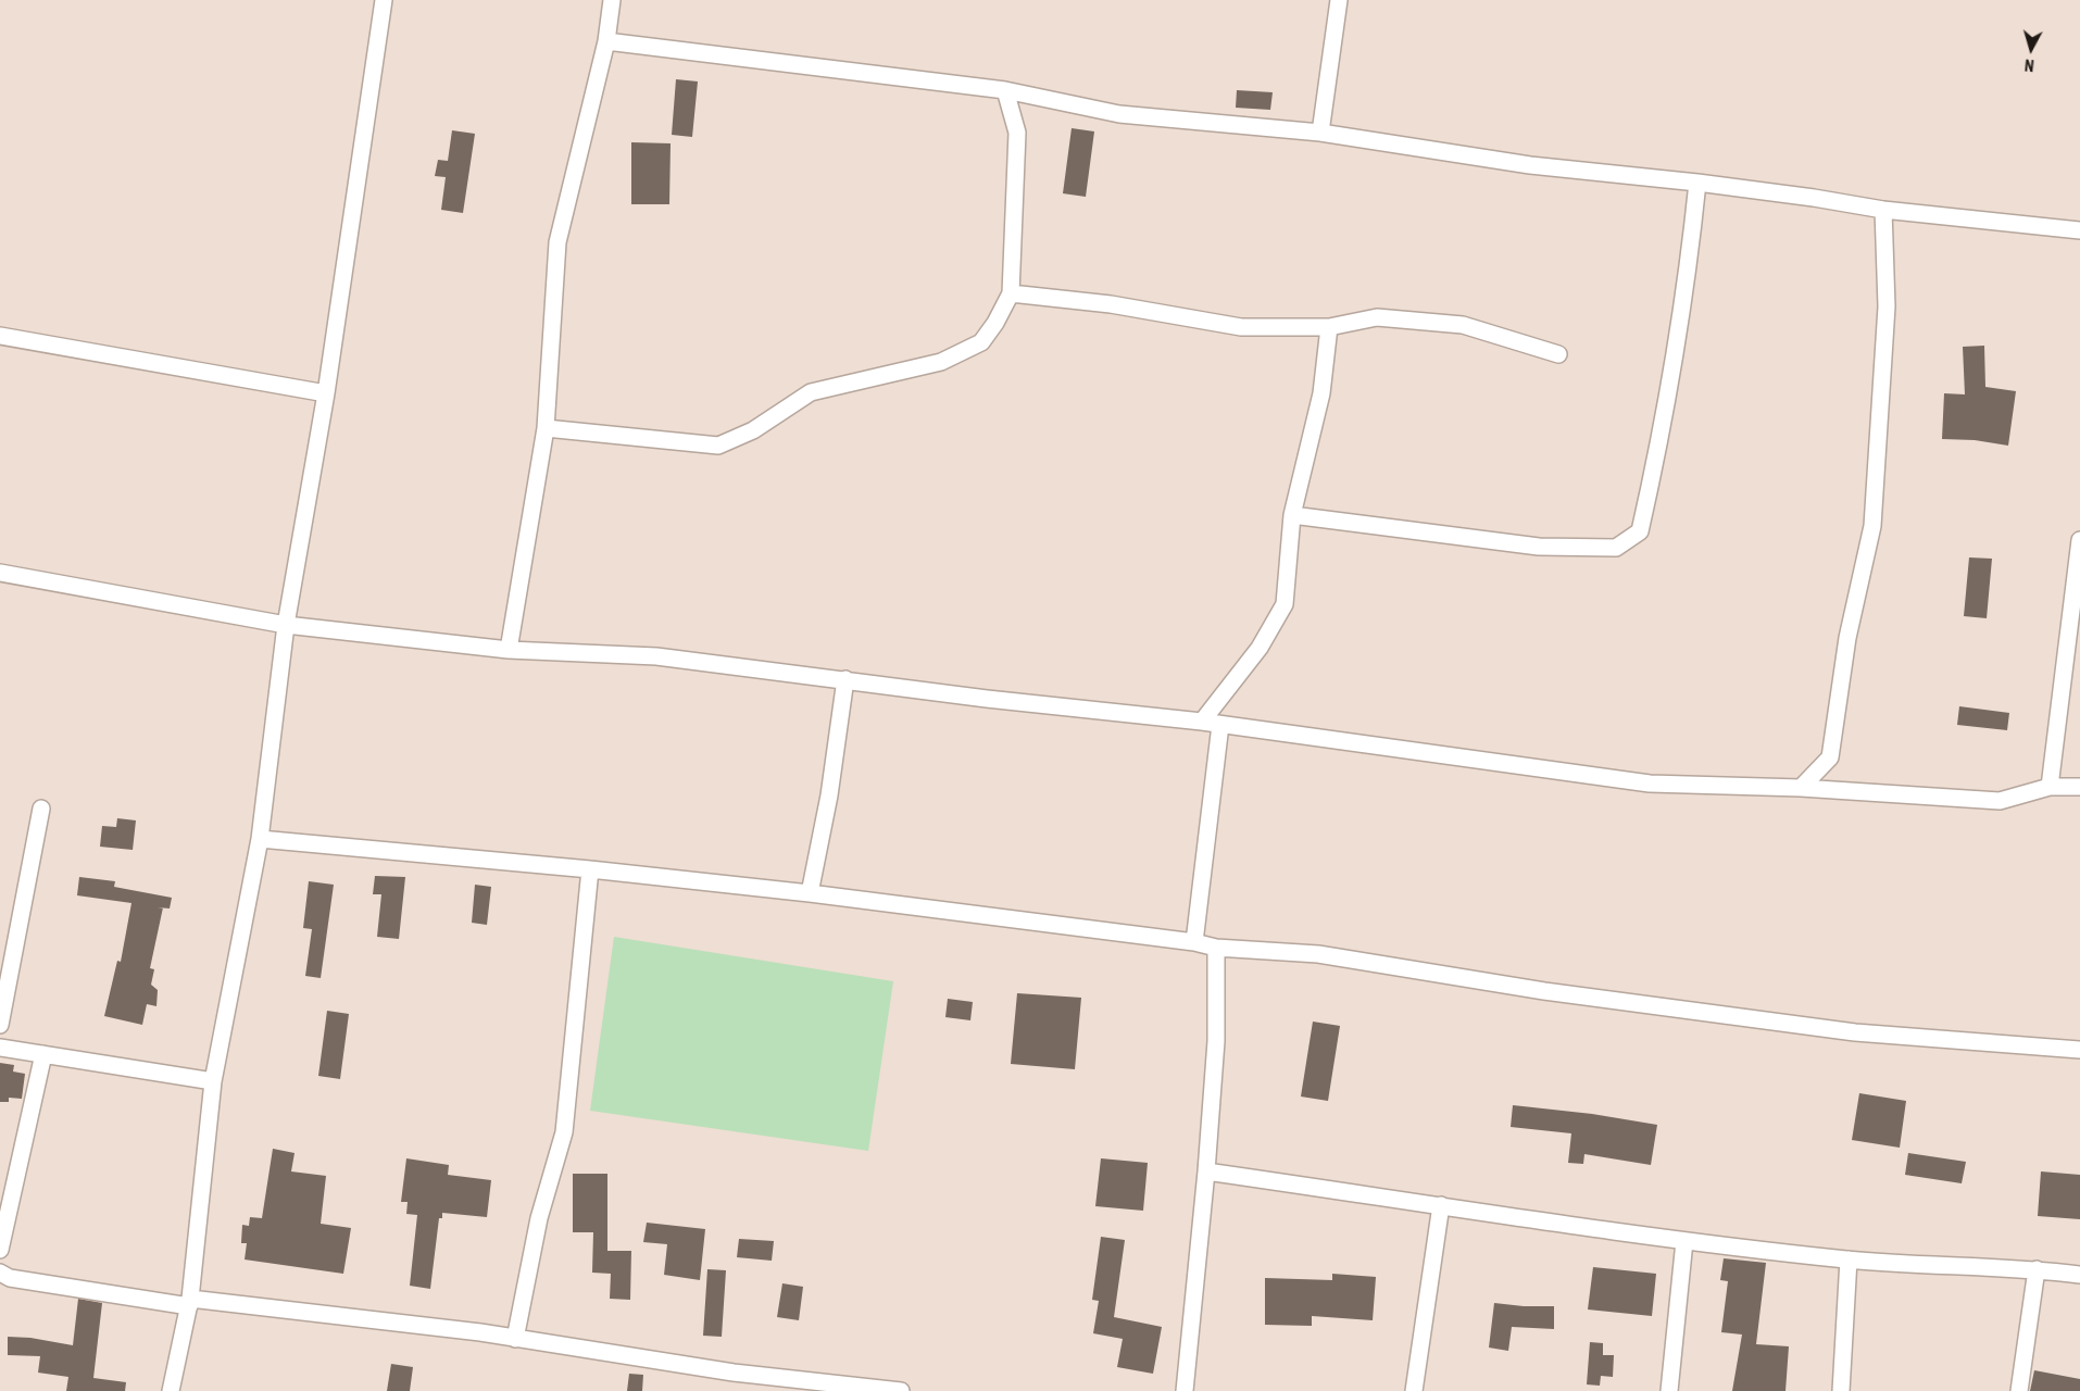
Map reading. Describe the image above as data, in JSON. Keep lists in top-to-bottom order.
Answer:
{
  "north": "bottom"
}
